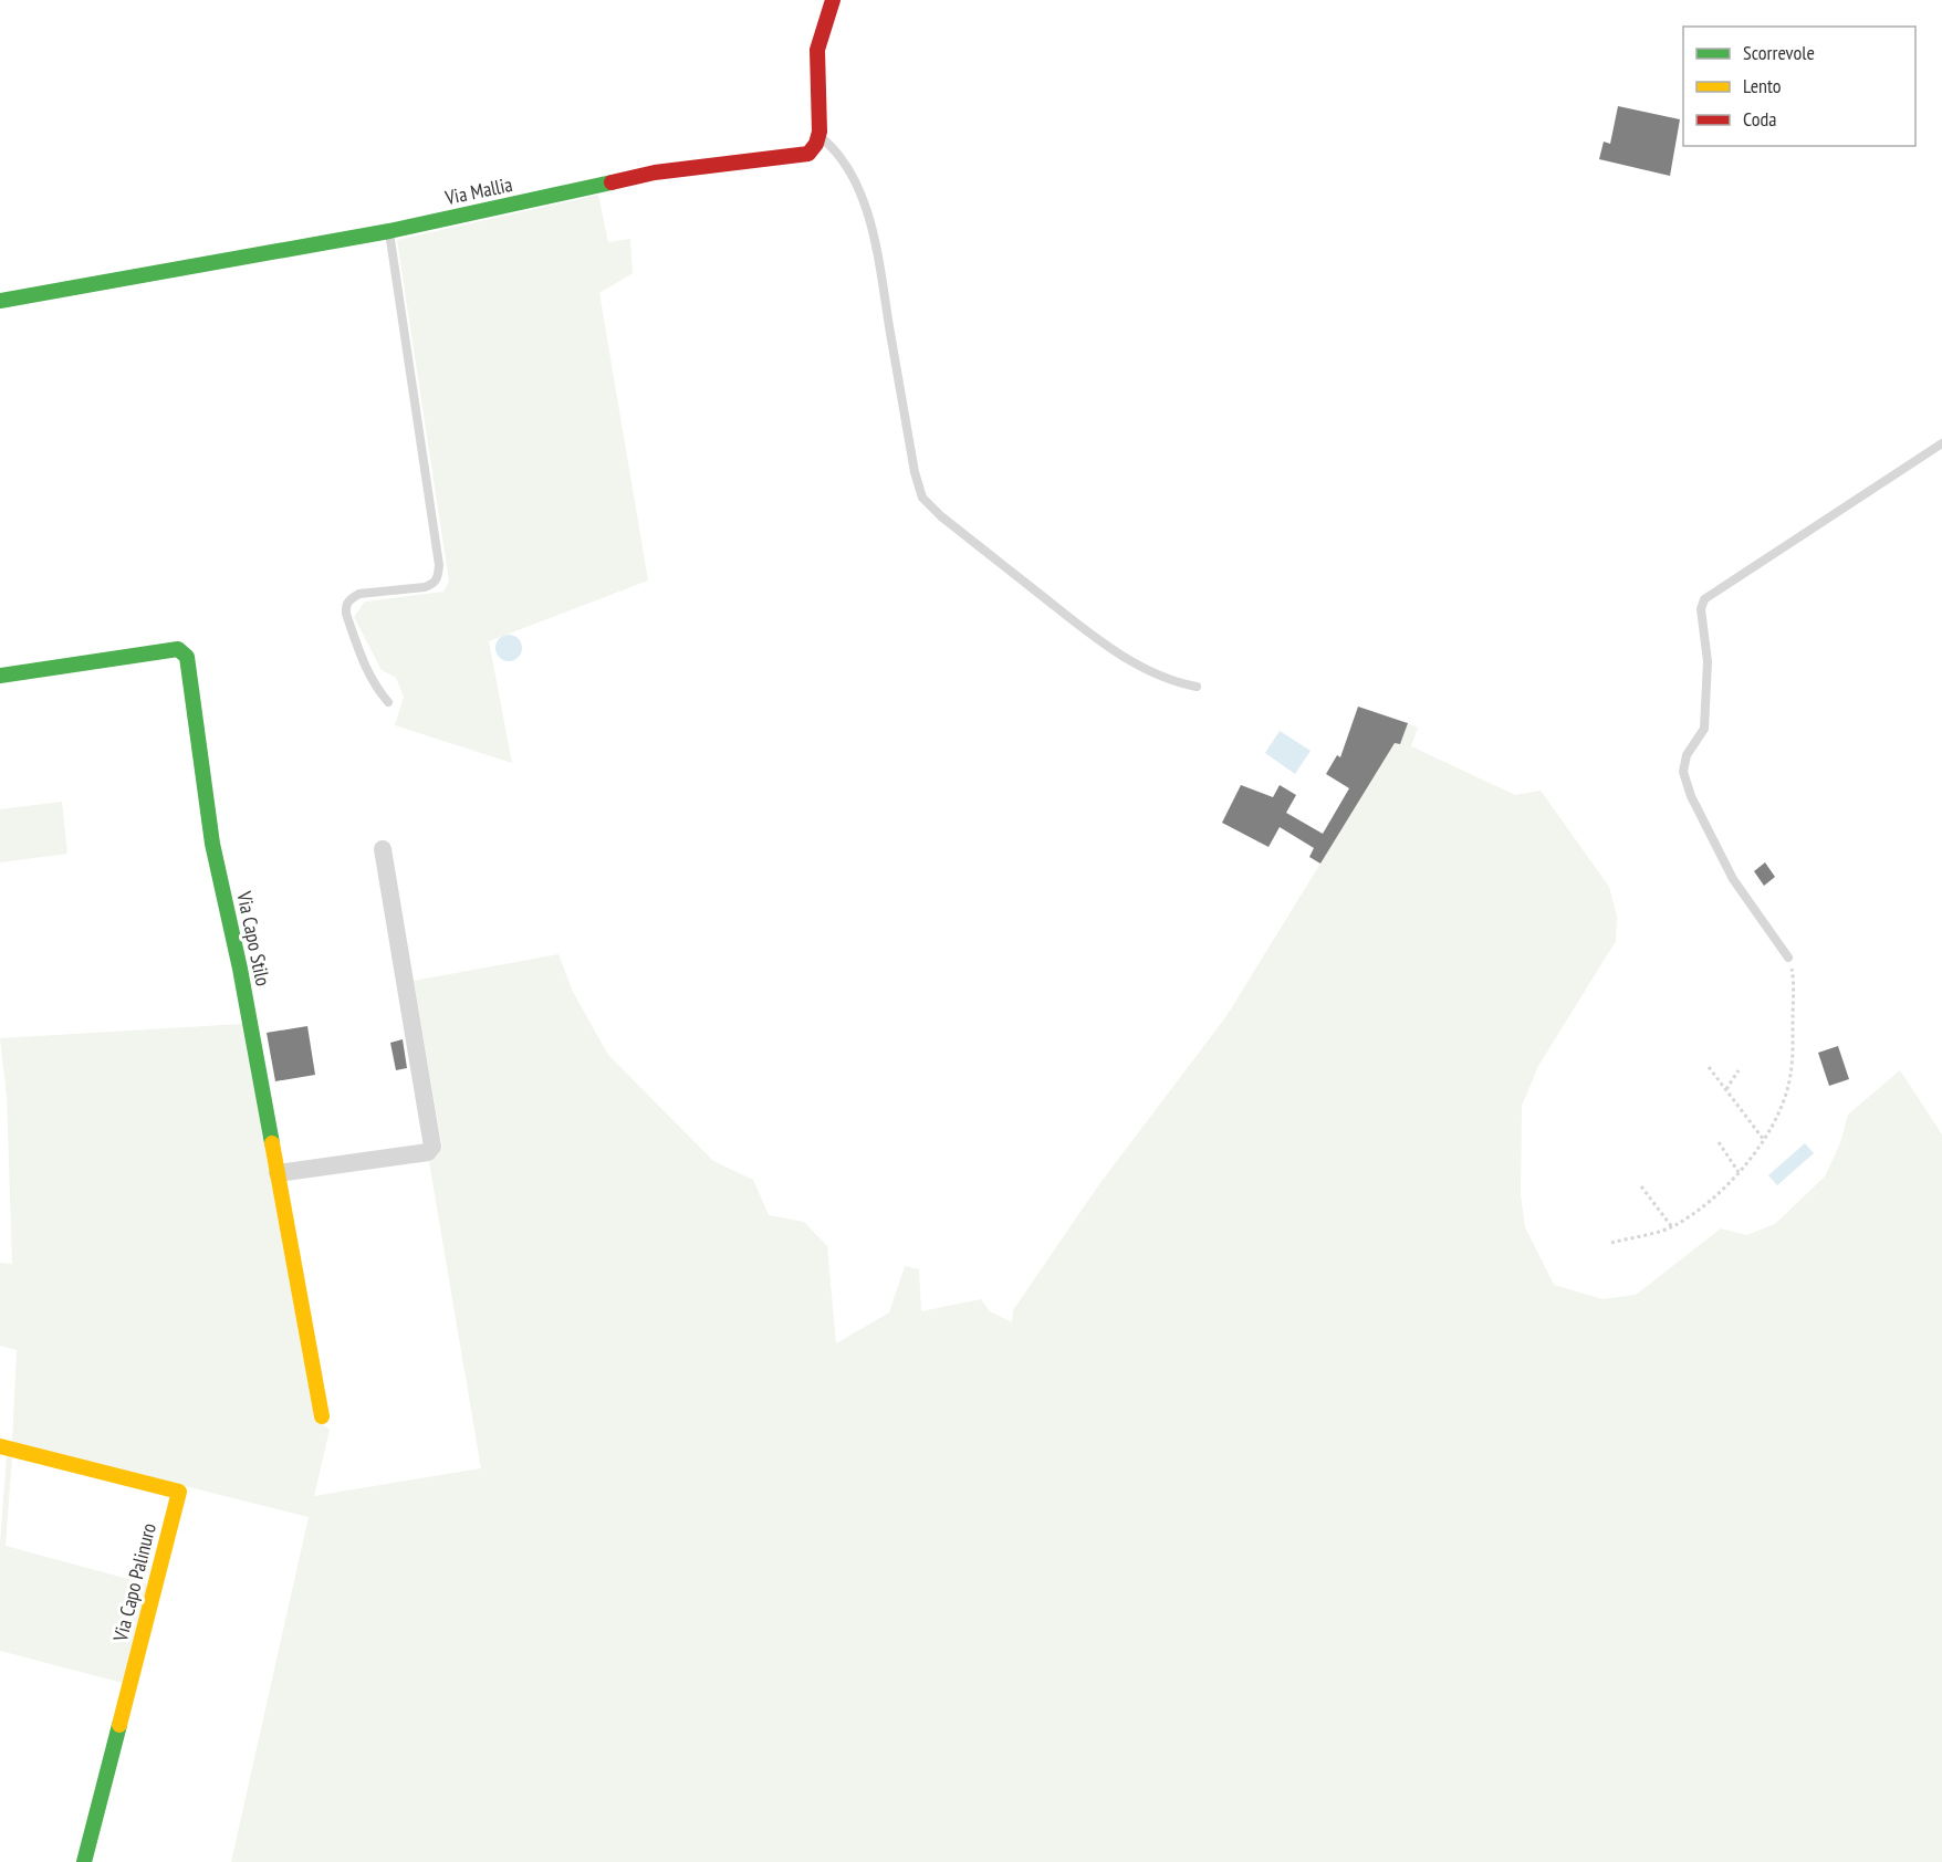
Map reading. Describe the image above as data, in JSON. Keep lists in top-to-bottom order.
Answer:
{
  "streets": {
    "street": ["Via Mallia", "Via Capo Stilo", "Via Capo Palinuro"]
  },
  "legend": ["Scorrevole", "Lento", "Coda"]
}
